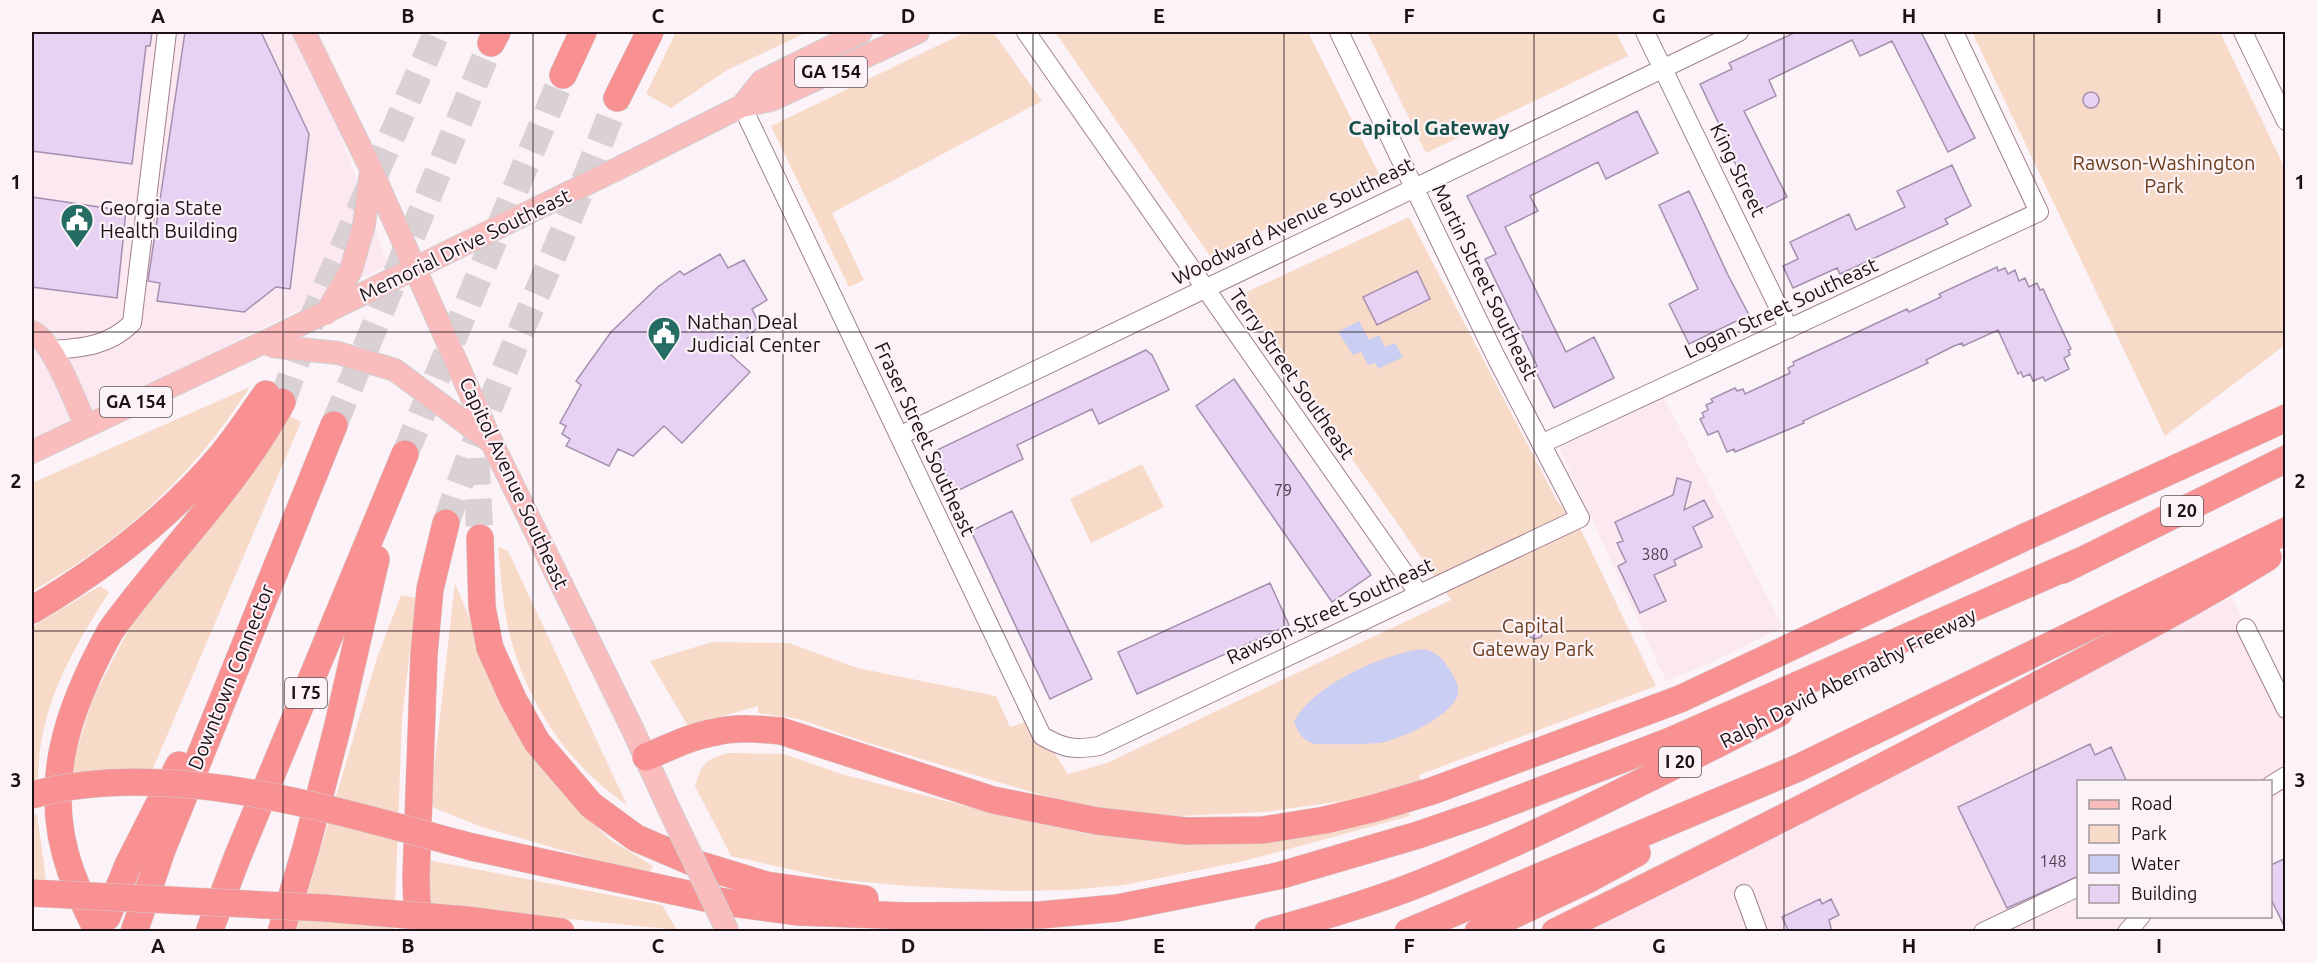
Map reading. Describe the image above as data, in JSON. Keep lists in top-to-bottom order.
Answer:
{
  "streets": {
    "highway": [
      "I 20",
      "Downtown Connector",
      "Ralph David Abernathy Freeway",
      "I 75"
    ],
    "main road": ["GA 154", "Memorial Drive Southeast", "Capitol Avenue Southeast"],
    "street": [
      "King Street",
      "Woodward Avenue Southeast",
      "Martin Street Southeast",
      "Logan Street Southeast",
      "Terry Street Southeast",
      "Fraser Street Southeast",
      "Rawson Street Southeast"
    ]
  },
  "crossings": [
    ["GA 154", "Memorial Drive Southeast"],
    ["King Street", "Woodward Avenue Southeast"],
    ["King Street", "Logan Street Southeast"],
    ["Woodward Avenue Southeast", "Martin Street Southeast"],
    ["Woodward Avenue Southeast", "Terry Street Southeast"],
    ["Woodward Avenue Southeast", "Fraser Street Southeast"],
    ["Memorial Drive Southeast", "Fraser Street Southeast"],
    ["Memorial Drive Southeast", "Capitol Avenue Southeast"],
    ["Martin Street Southeast", "Logan Street Southeast"],
    ["Martin Street Southeast", "Rawson Street Southeast"],
    ["Terry Street Southeast", "Rawson Street Southeast"],
    ["Fraser Street Southeast", "Rawson Street Southeast"]
  ],
  "districts": ["Capitol Gateway"],
  "parks": ["Rawson-Washington Park", "Capital Gateway Park"],
  "places": {
    "public building": ["Georgia State Health Building", "Nathan Deal Judicial Center"]
  },
  "house_numbers": ["79", "380", "148"],
  "legend": [
    "Road",
    "Park",
    "Water",
    "Building"
  ],
  "grid": {
    "columns": [
      "A",
      "B",
      "C",
      "D",
      "E",
      "F",
      "G",
      "H",
      "I"
    ],
    "rows": ["1", "2", "3"]
  }
}
